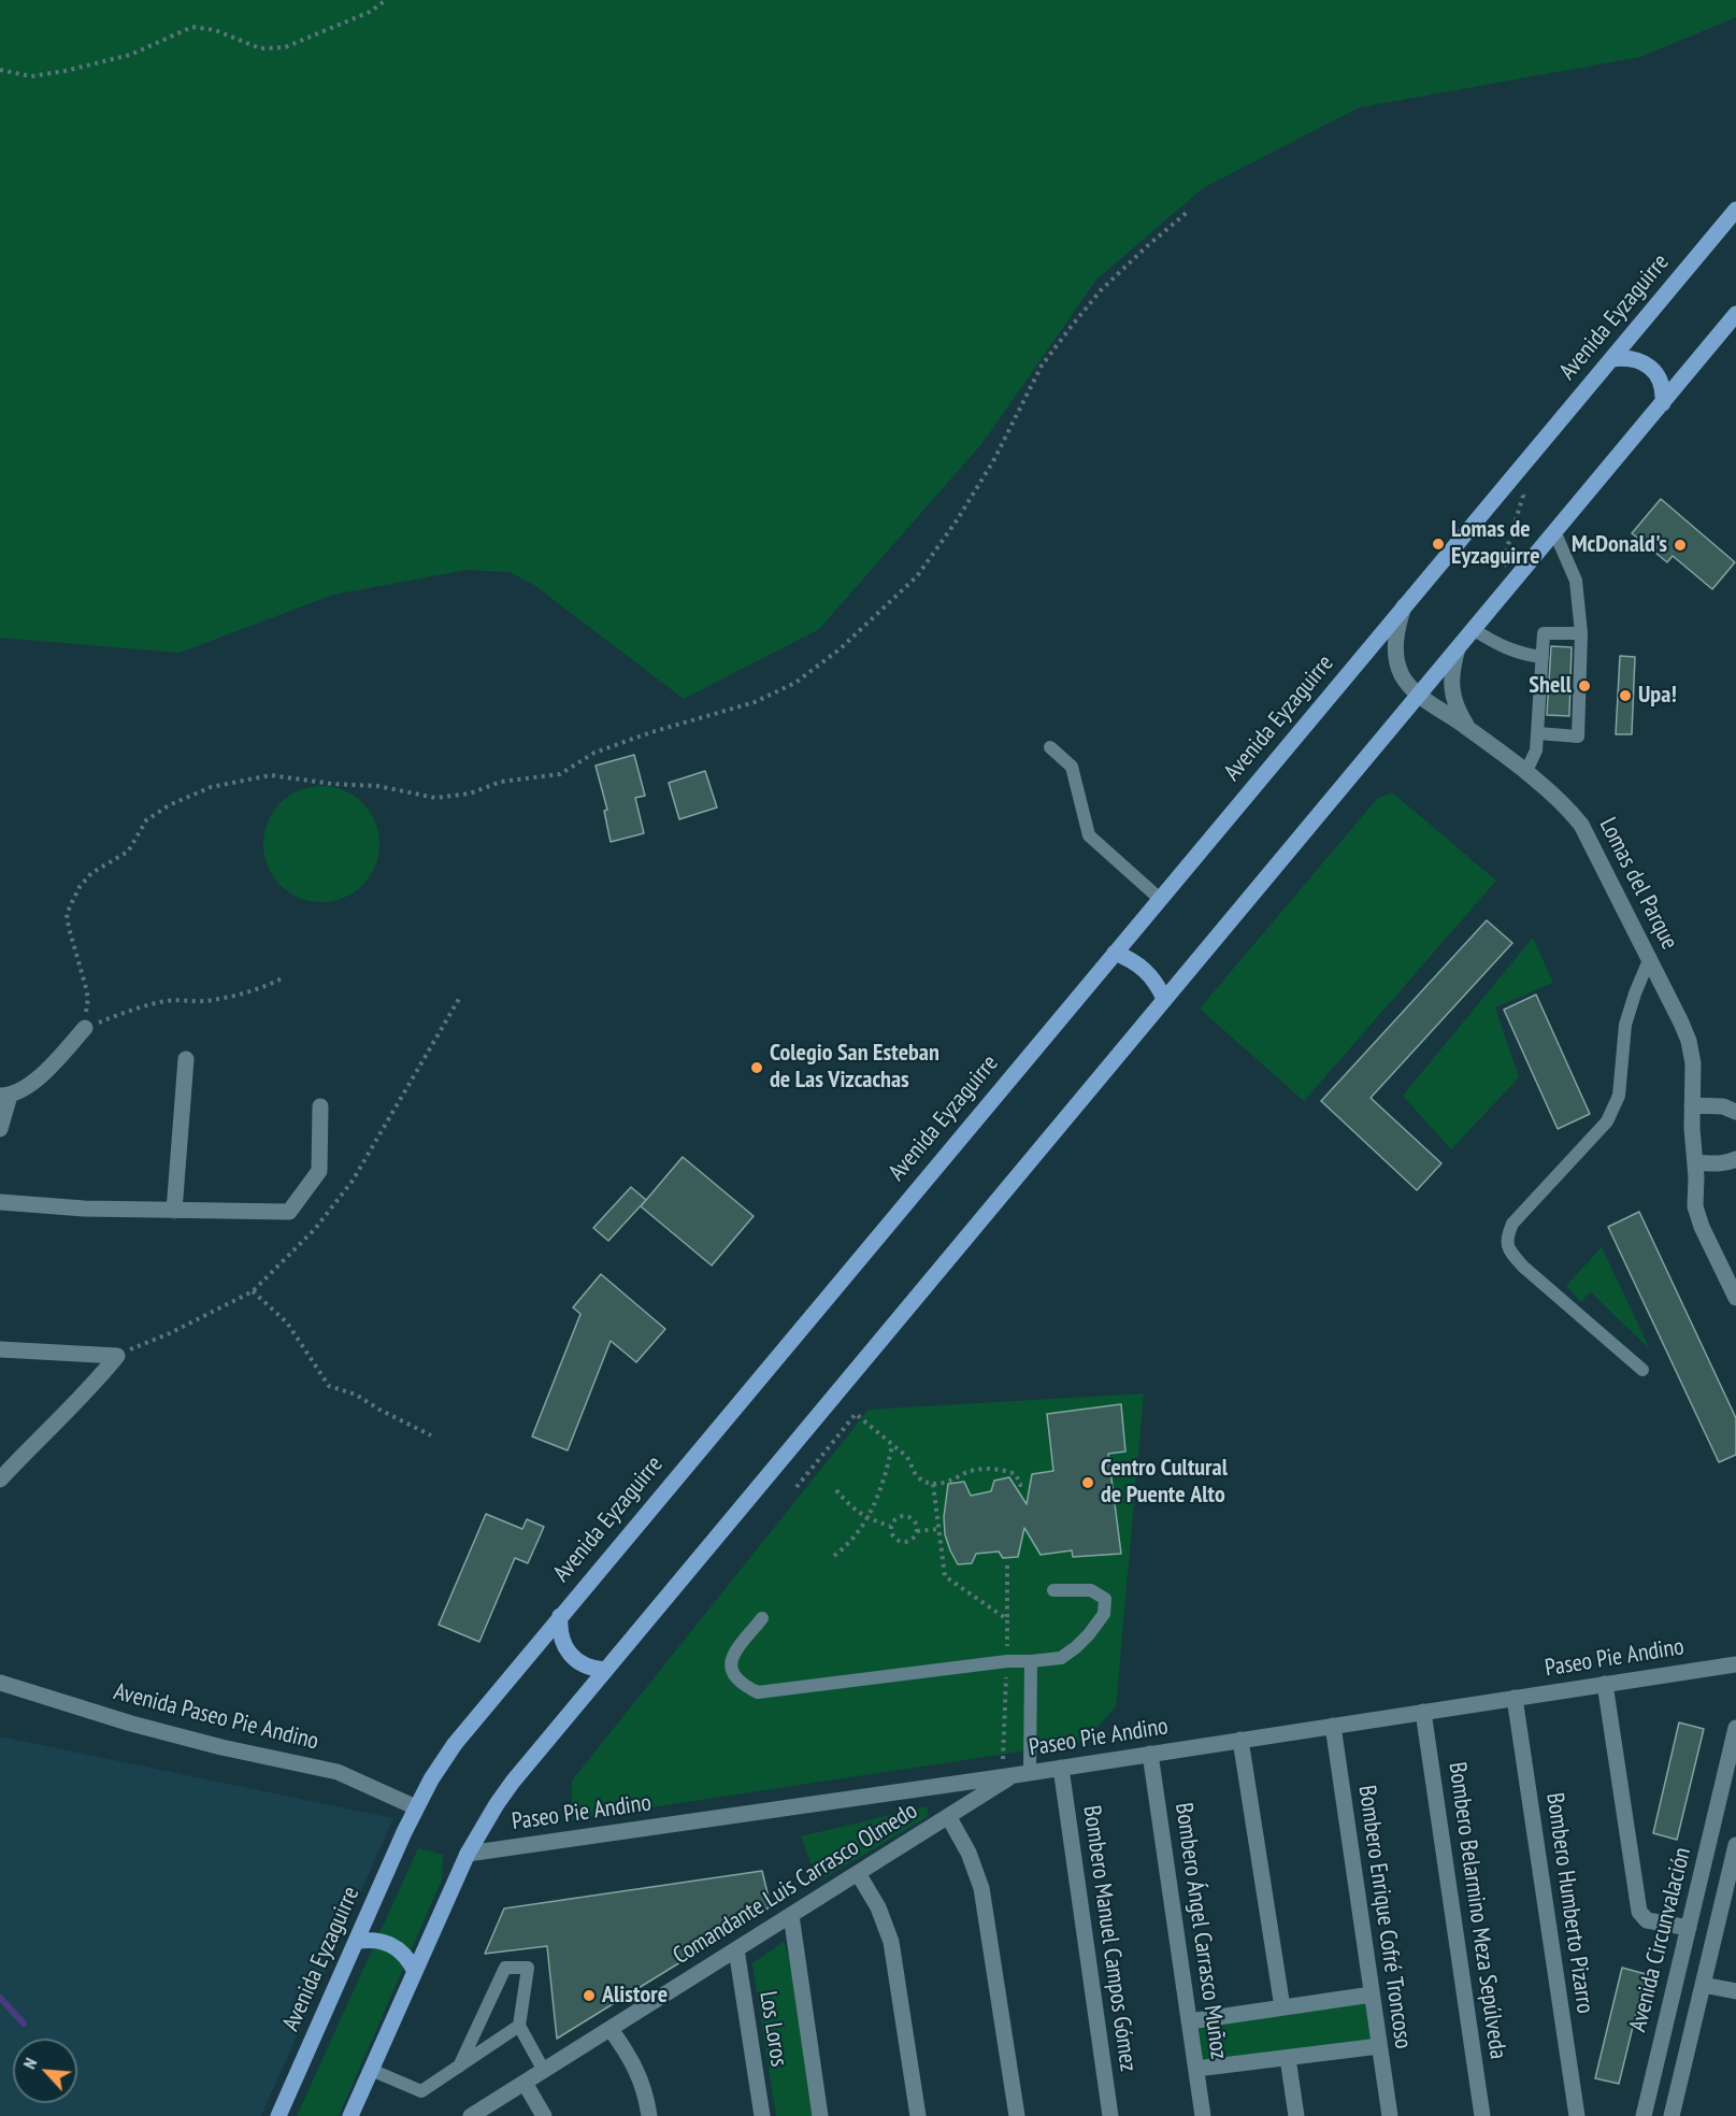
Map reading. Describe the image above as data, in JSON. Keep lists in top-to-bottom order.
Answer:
{
  "streets": {
    "main road": ["Avenida Eyzaguirre"],
    "street": [
      "Lomas del Parque",
      "Paseo Pie Andino",
      "Avenida Paseo Pie Andino",
      "Comandante Luis Carrasco Olmedo",
      "Bombero Humberto Pizarro",
      "Bombero Belarmino Meza Sepúlveda",
      "Bombero Enrique Cofré Troncoso",
      "Bombero Ángel Carrasco Muñoz",
      "Bombero Manuel Campos Gómez",
      "Avenida Circunvalación",
      "Los Loros"
    ]
  },
  "crossings": [
    ["Avenida Eyzaguirre", "Lomas del Parque"],
    ["Avenida Eyzaguirre", "Avenida Paseo Pie Andino"],
    ["Paseo Pie Andino", "Comandante Luis Carrasco Olmedo"],
    ["Paseo Pie Andino", "Bombero Humberto Pizarro"],
    ["Paseo Pie Andino", "Bombero Belarmino Meza Sepúlveda"],
    ["Paseo Pie Andino", "Bombero Enrique Cofré Troncoso"],
    ["Paseo Pie Andino", "Bombero Ángel Carrasco Muñoz"],
    ["Paseo Pie Andino", "Bombero Manuel Campos Gómez"],
    ["Comandante Luis Carrasco Olmedo", "Los Loros"]
  ],
  "places": [
    "Lomas de Eyzaguirre",
    "McDonald's",
    "Shell",
    "Upa!",
    "Colegio San Esteban de Las Vizcachas",
    "Centro Cultural de Puente Alto",
    "Alistore"
  ],
  "north": "top left"
}
